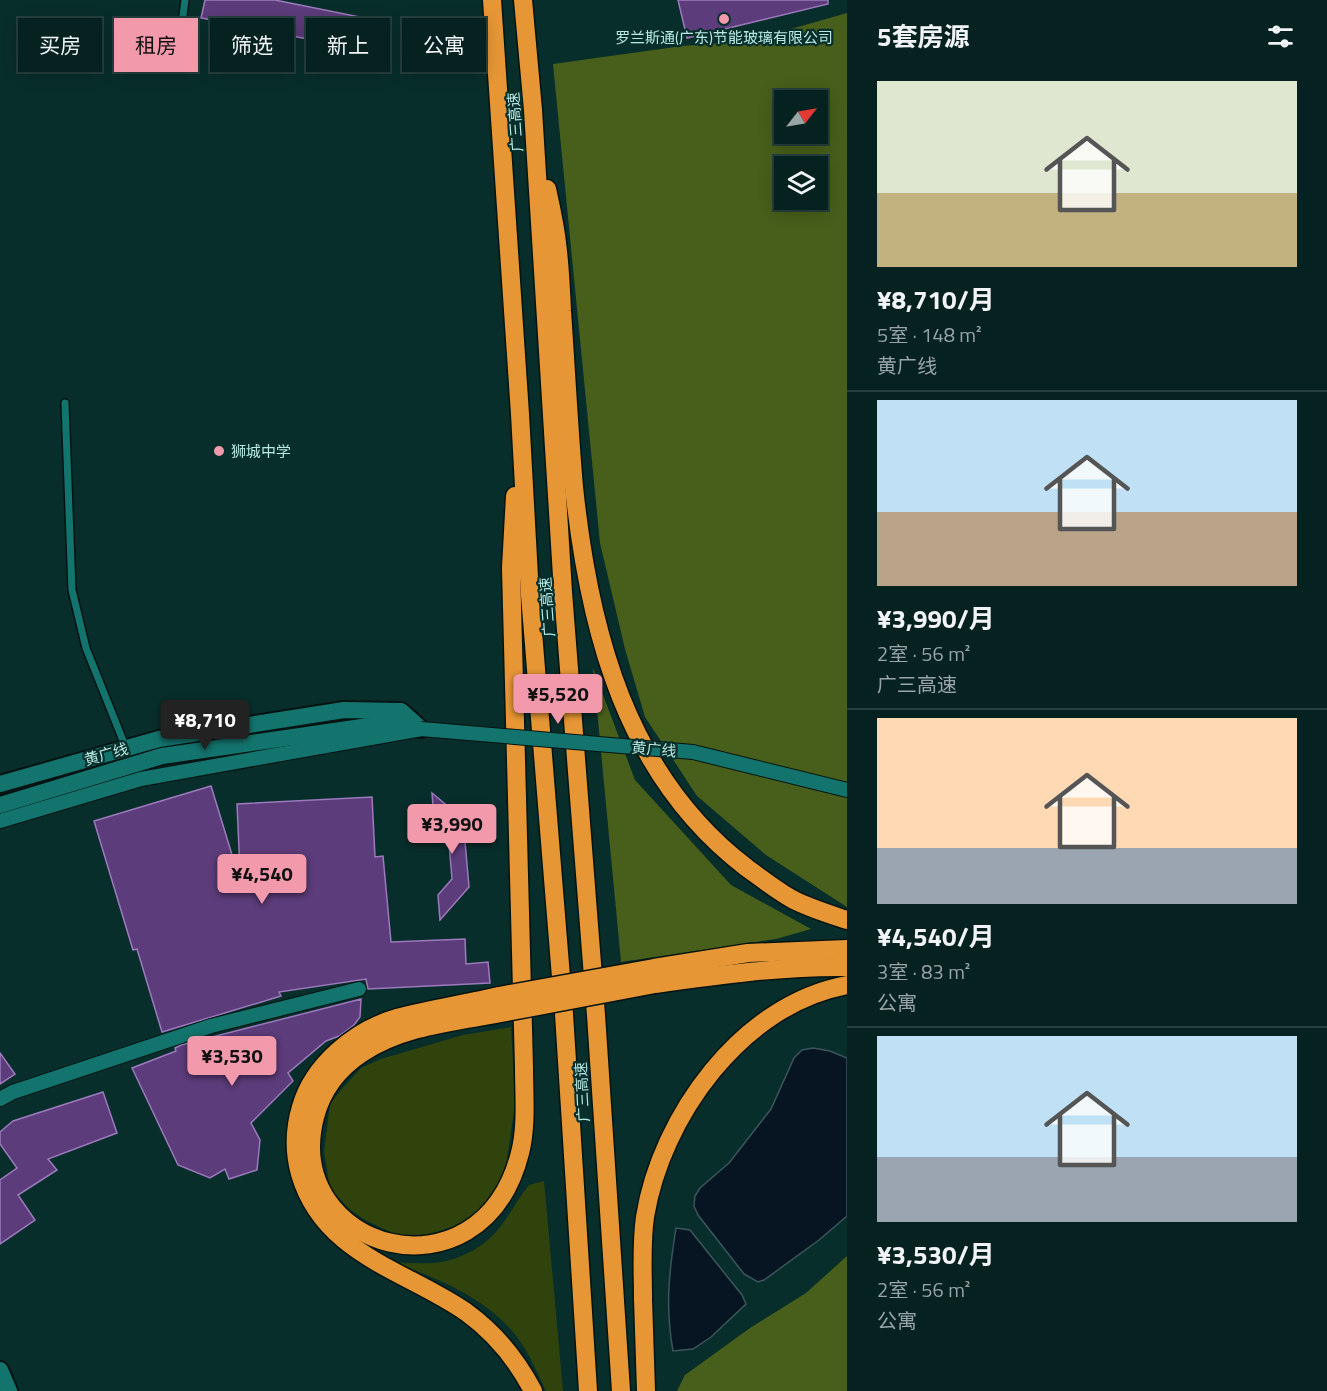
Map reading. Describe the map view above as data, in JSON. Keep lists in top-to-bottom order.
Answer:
{
  "streets": {
    "highway": ["广三高速"],
    "street": ["黄广线"]
  },
  "places": ["罗兰斯通(广东)节能玻璃有限公司", "狮城中学"],
  "north": "top right",
  "page": {
    "heading": "5套房源",
    "chip": [
      "买房",
      "租房",
      "筛选",
      "新上",
      "公寓"
    ],
    "list": [
      {
        "name": "¥8,710/月",
        "note": "5室 · 148 m² · 黄广线"
      },
      {
        "name": "¥3,990/月",
        "note": "2室 · 56 m² · 广三高速"
      },
      {
        "name": "¥4,540/月",
        "note": "3室 · 83 m² · 公寓"
      },
      {
        "name": "¥3,530/月",
        "note": "2室 · 56 m² · 公寓"
      }
    ],
    "price": [
      "¥5,520",
      "¥8,710",
      "¥3,990",
      "¥4,540",
      "¥3,530"
    ]
  }
}
